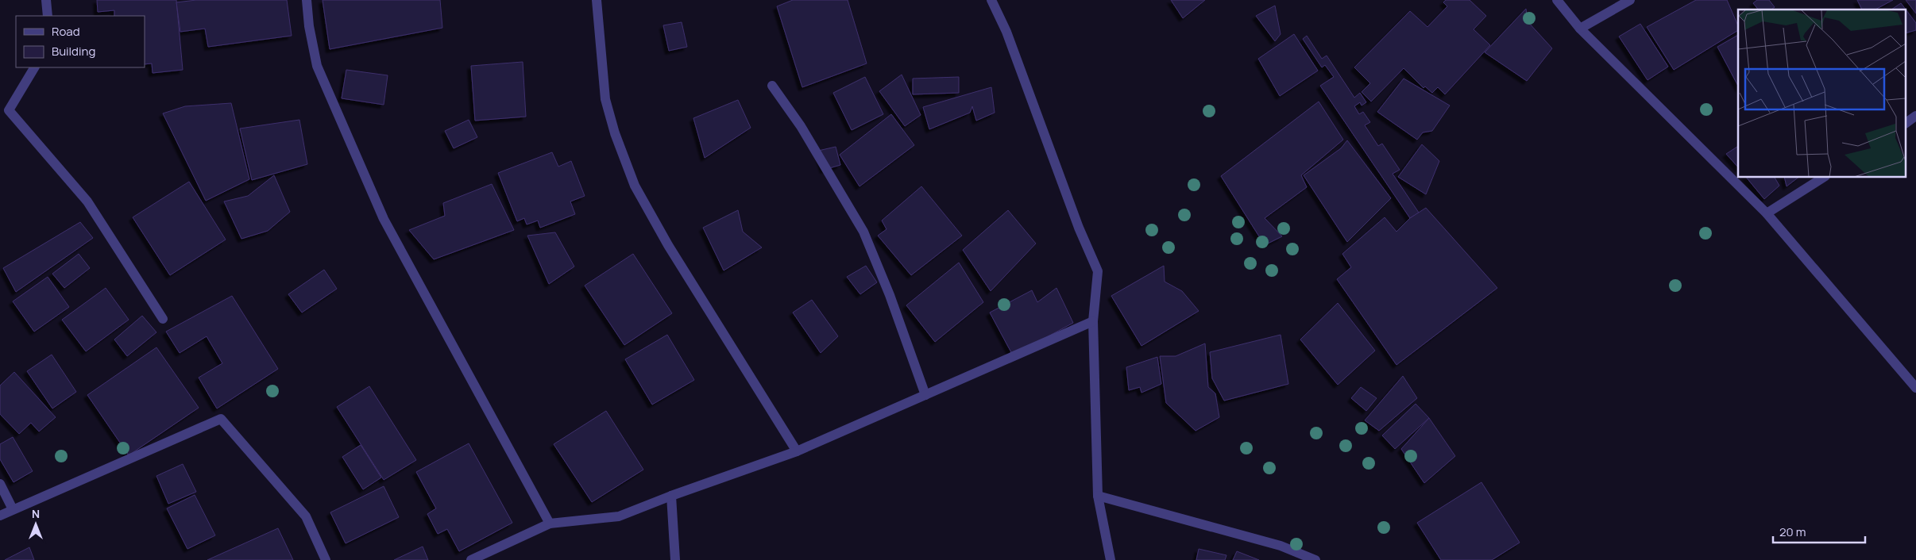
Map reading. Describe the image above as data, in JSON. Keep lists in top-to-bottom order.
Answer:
{
  "legend": ["Road", "Building"],
  "scale_bar": "20 m",
  "north": "top"
}
